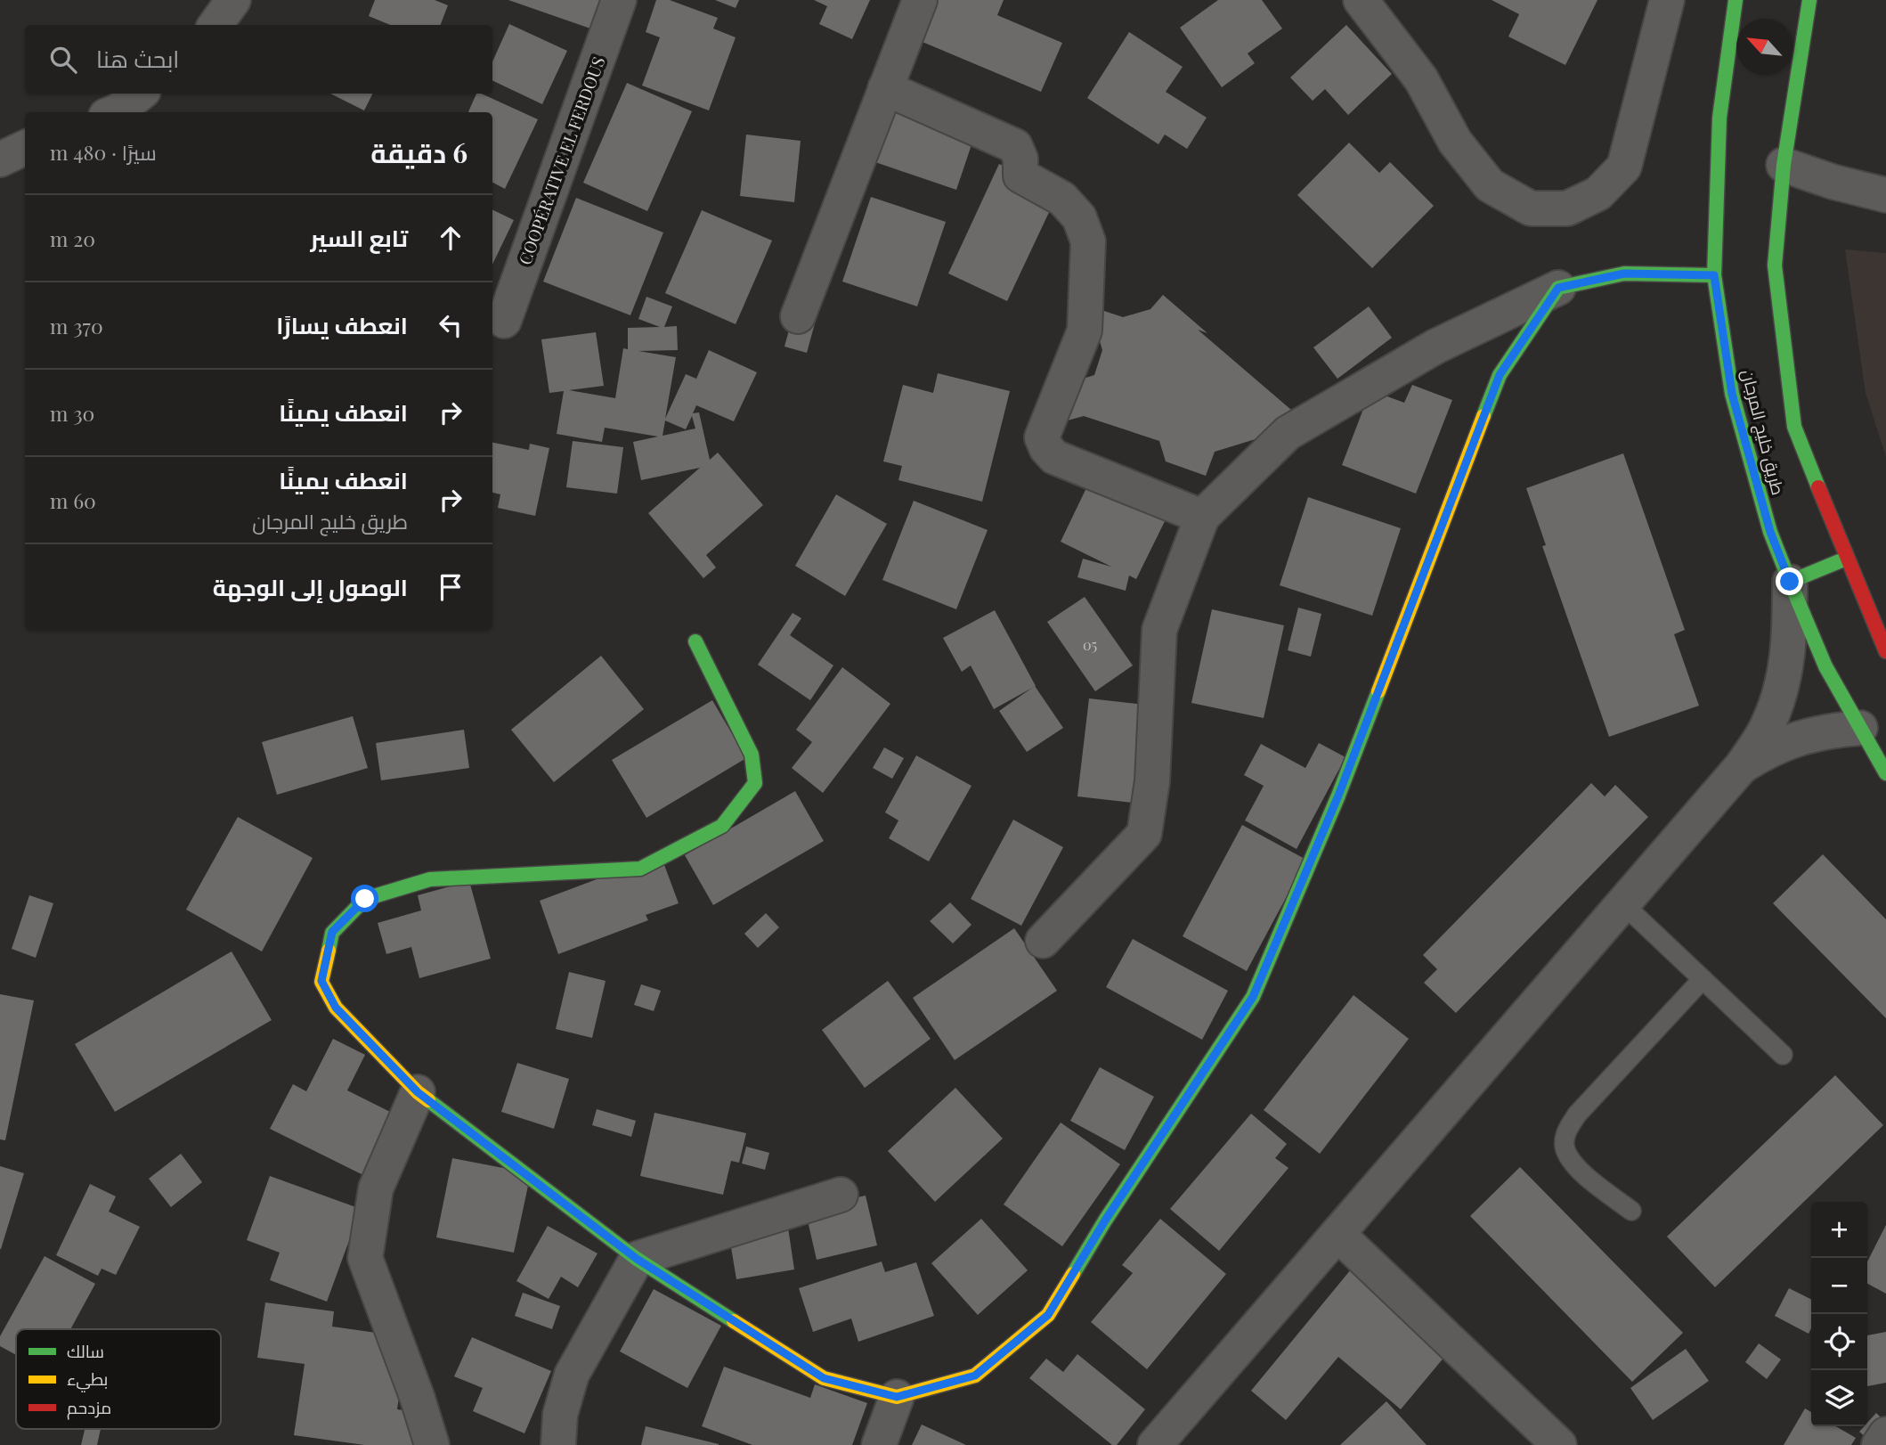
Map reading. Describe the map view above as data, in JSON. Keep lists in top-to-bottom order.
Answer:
{
  "streets": {
    "street": ["COOPÉRATIVE EL FERDOUS", "طريق خليج المرجان"]
  },
  "house_numbers": ["05"],
  "legend": ["سالك", "بطيء", "مزدحم"],
  "north": "top left",
  "page": {
    "search": "ابحث هنا",
    "heading": ["6 دقيقة", "سيرًا · 480 m"],
    "list": [
      ["تابع السير", "20 m"],
      ["انعطف يسارًا", "370 m"],
      ["انعطف يمينًا", "30 m"],
      ["انعطف يمينًا", "طريق خليج المرجان", "60 m"],
      "الوصول إلى الوجهة"
    ],
    "map_buttons": ["+", "−"]
  }
}
